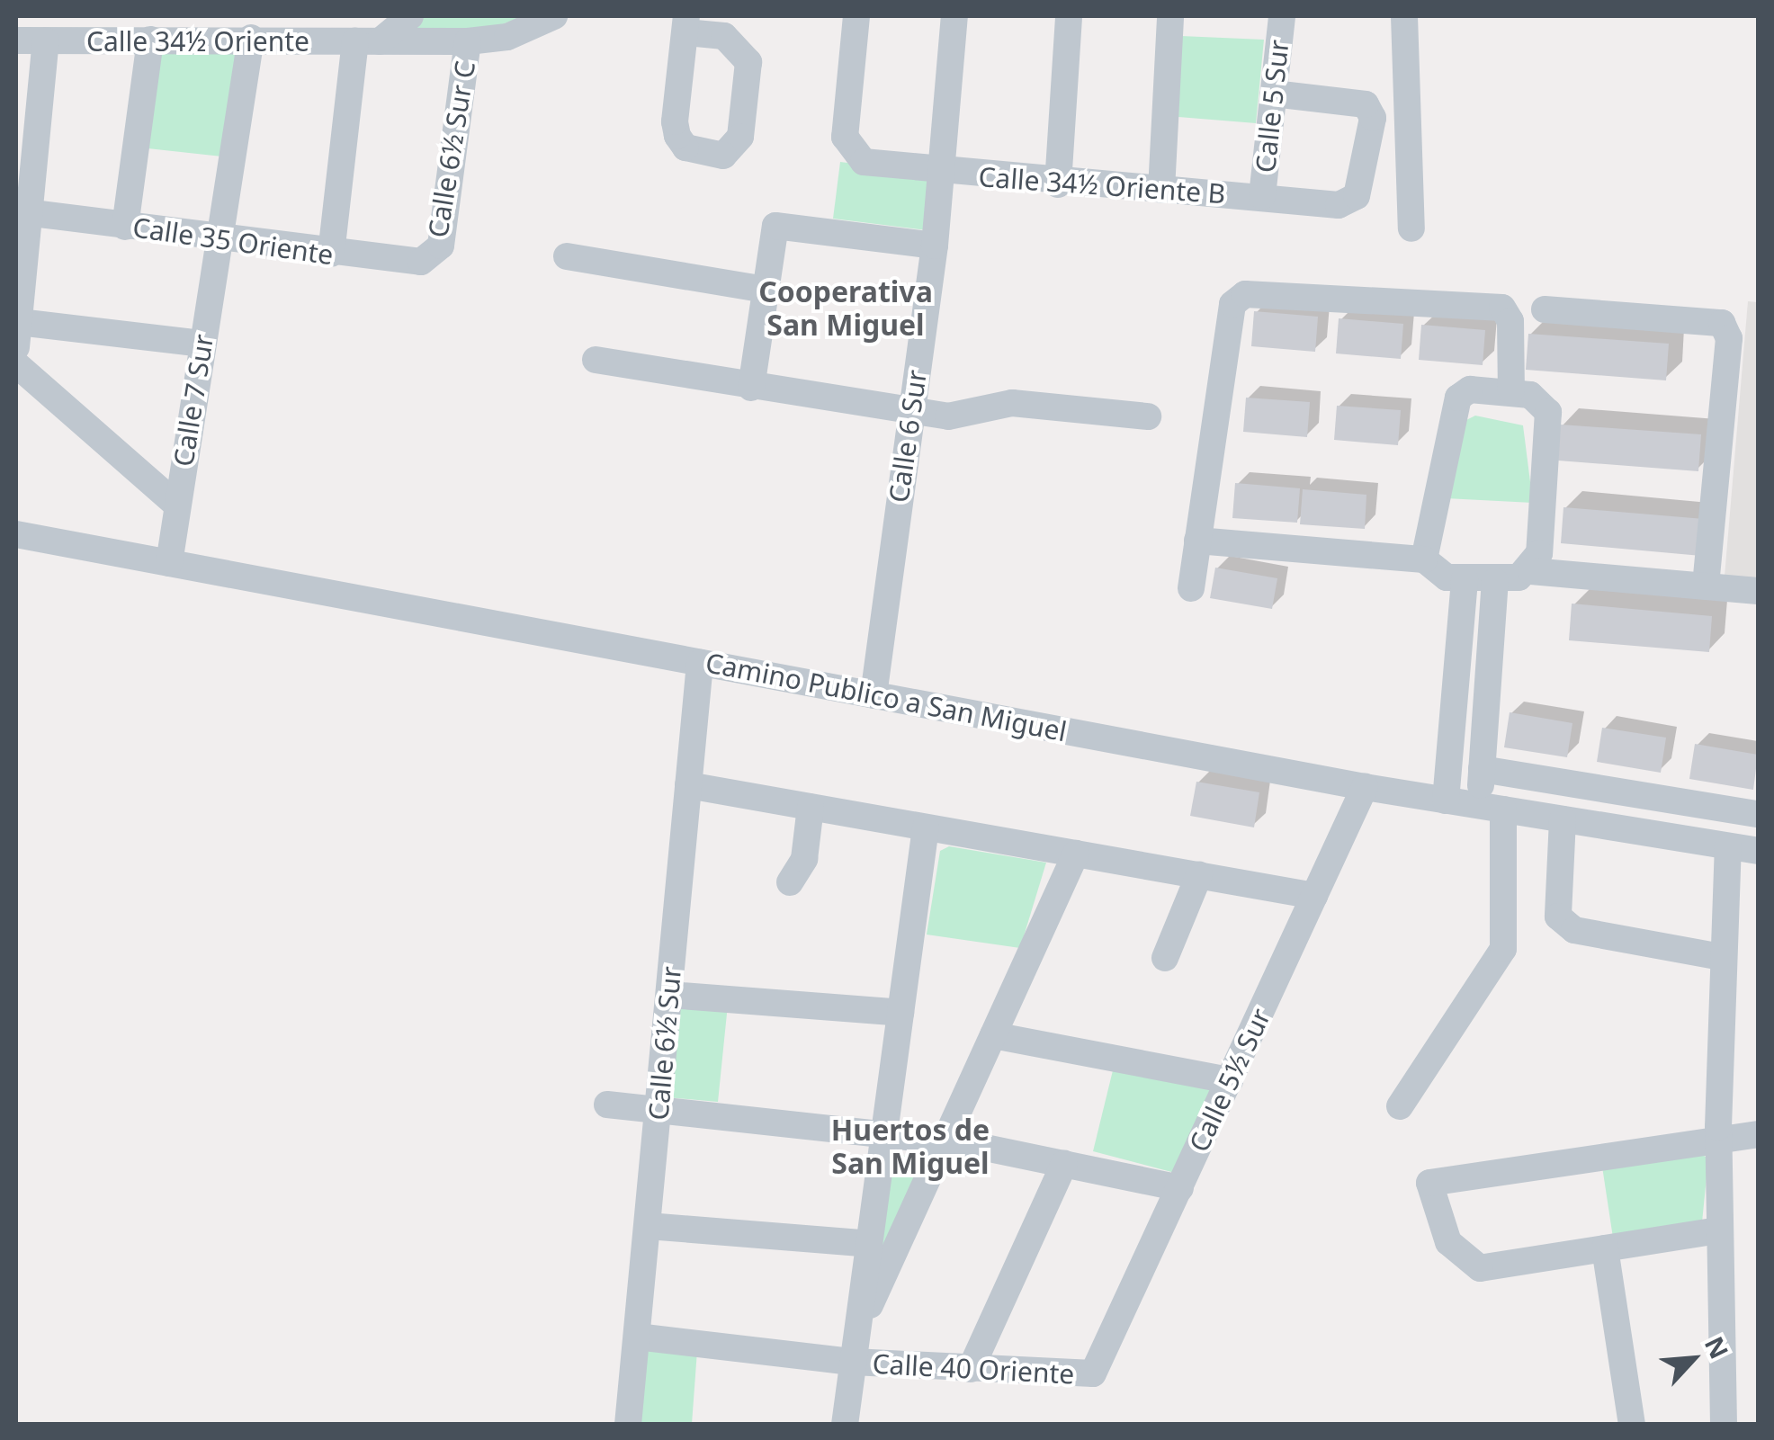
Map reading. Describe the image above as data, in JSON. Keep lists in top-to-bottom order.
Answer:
{
  "streets": {
    "street": [
      "Calle 34½ Oriente",
      "Calle 5 Sur",
      "Calle 6½ Sur C",
      "Calle 34½ Oriente B",
      "Calle 35 Oriente",
      "Calle 7 Sur",
      "Calle 6 Sur",
      "Camino Publico a San Miguel",
      "Calle 6½ Sur",
      "Calle 5½ Sur",
      "Calle 40 Oriente"
    ]
  },
  "crossings": [
    ["Calle 34½ Oriente", "Calle 6½ Sur C"],
    ["Calle 34½ Oriente", "Calle 7 Sur"],
    ["Calle 5 Sur", "Calle 34½ Oriente B"],
    ["Calle 6½ Sur C", "Calle 35 Oriente"],
    ["Calle 34½ Oriente B", "Calle 6 Sur"],
    ["Calle 35 Oriente", "Calle 7 Sur"],
    ["Calle 7 Sur", "Camino Publico a San Miguel"],
    ["Calle 6 Sur", "Camino Publico a San Miguel"],
    ["Camino Publico a San Miguel", "Calle 6½ Sur"],
    ["Camino Publico a San Miguel", "Calle 5½ Sur"],
    ["Calle 6½ Sur", "Calle 40 Oriente"],
    ["Calle 5½ Sur", "Calle 40 Oriente"]
  ],
  "districts": ["Cooperativa San Miguel", "Huertos de San Miguel"],
  "north": "top right"
}
